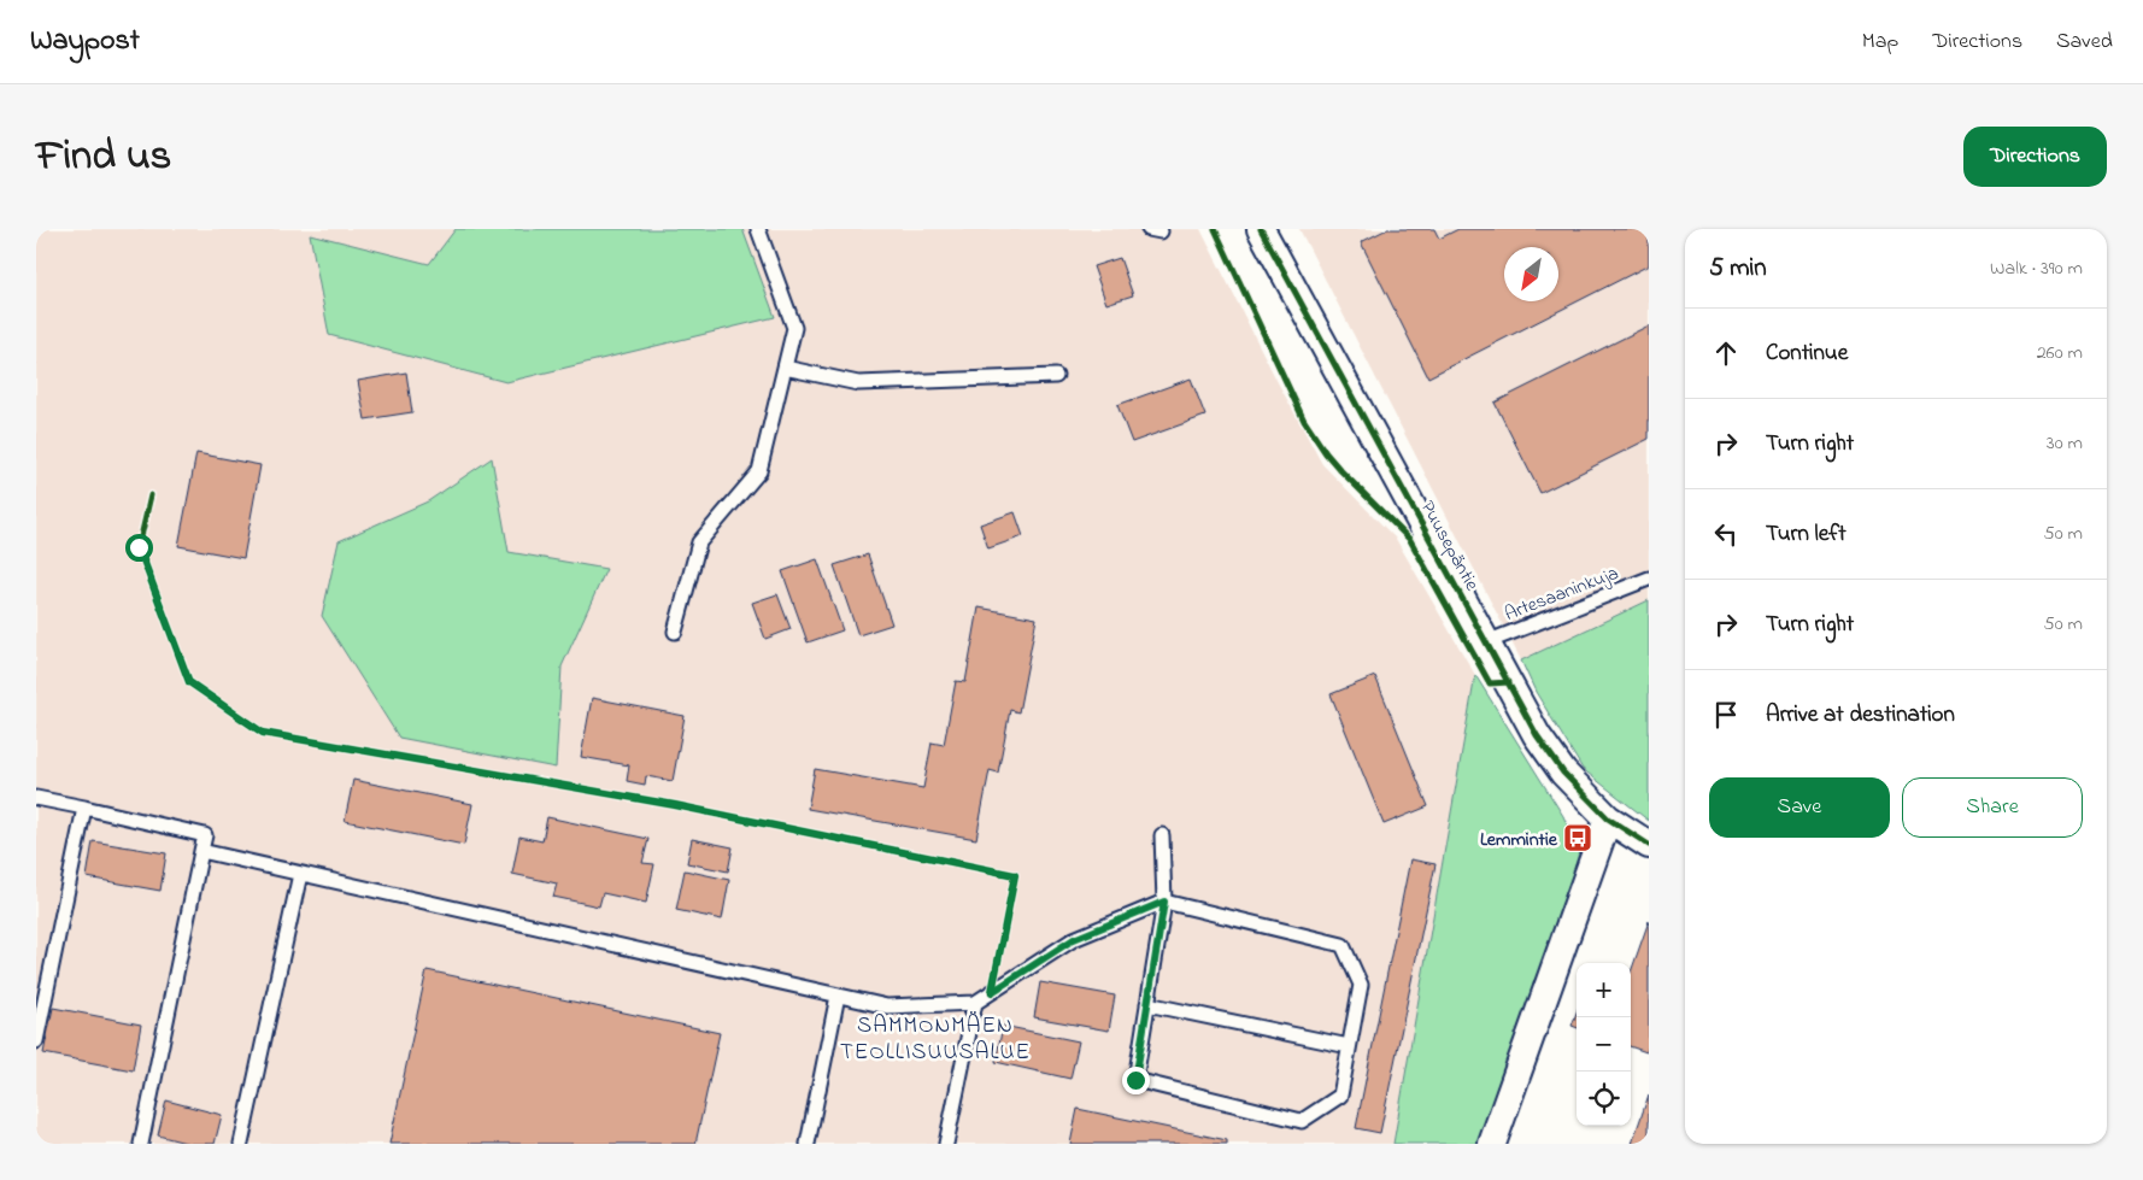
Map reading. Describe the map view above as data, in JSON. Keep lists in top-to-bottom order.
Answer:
{
  "streets": {
    "street": ["Puusepäntie"],
    "lane": ["Artesaaninkuja"]
  },
  "crossings": [
    ["Puusepäntie", "Artesaaninkuja"]
  ],
  "districts": ["SAMMONMÄEN TEOLLISUUSALUE"],
  "places": {
    "bus stop": ["Lemmintie"]
  },
  "north": "bottom left",
  "page": {
    "header": "Waypost",
    "nav": ["Map", "Directions", "Saved"],
    "title": "Find us",
    "buttons": [
      "Directions",
      ["Save", "Share"]
    ],
    "heading": ["5 min", "Walk · 390 m"],
    "list": [
      ["Continue", "260 m"],
      ["Turn right", "30 m"],
      ["Turn left", "50 m"],
      ["Turn right", "50 m"],
      "Arrive at destination"
    ],
    "map_buttons": ["+", "−"]
  }
}
